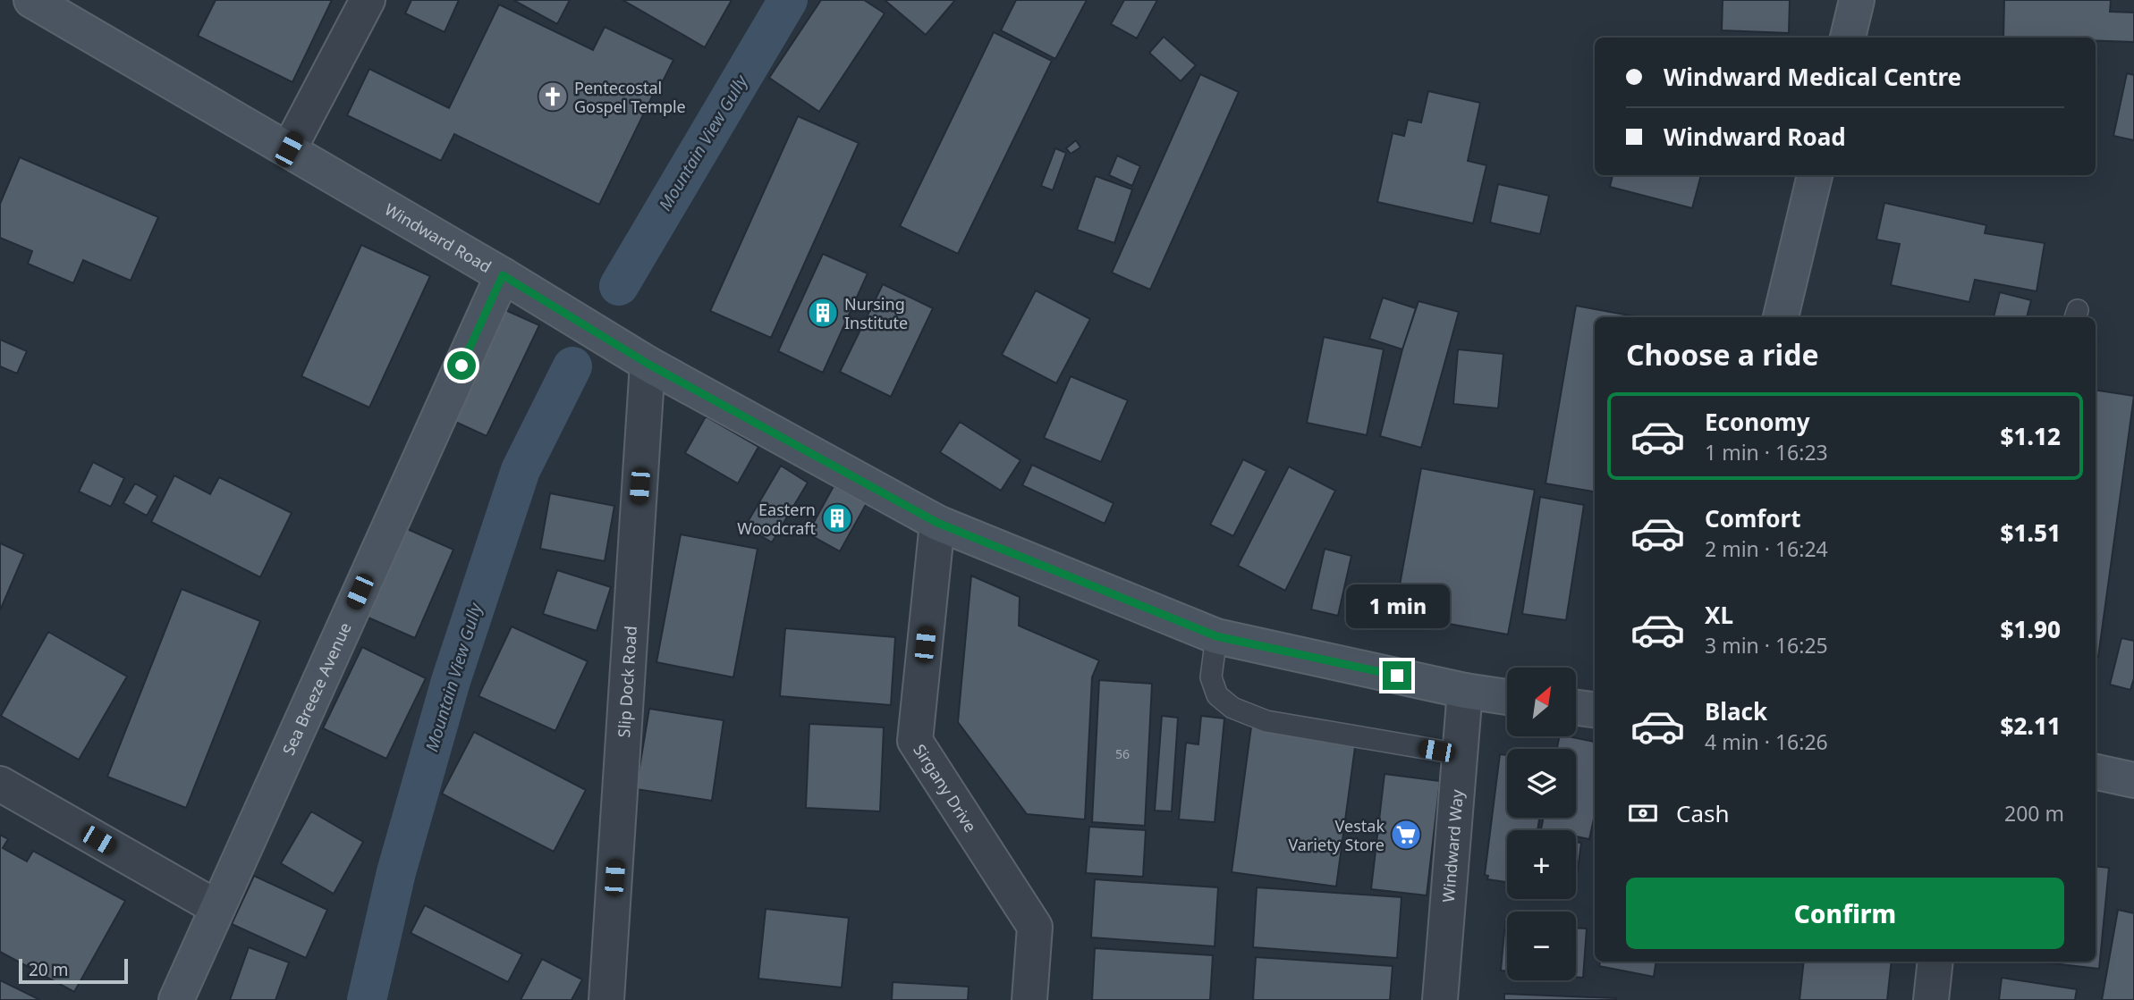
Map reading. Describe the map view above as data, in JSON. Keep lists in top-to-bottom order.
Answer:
{
  "streets": {
    "main road": ["Windward Road", "Sea Breeze Avenue"],
    "street": ["Slip Dock Road", "Sirgany Drive", "Windward Way"]
  },
  "crossings": [
    ["Windward Road", "Slip Dock Road"],
    ["Windward Road", "Sea Breeze Avenue"],
    ["Windward Road", "Sirgany Drive"],
    ["Windward Road", "Windward Way"]
  ],
  "water": ["Mountain View Gully"],
  "places": {
    "church": ["Pentecostal Gospel Temple"],
    "building": ["Nursing Institute", "Eastern Woodcraft"],
    "supermarket": ["Vestak Variety Store"]
  },
  "house_numbers": ["56"],
  "scale_bar": "20 m",
  "north": "top right",
  "page": {
    "banner": ["Windward Medical Centre", "Windward Road"],
    "heading": "Choose a ride",
    "list": [
      {
        "name": "Economy",
        "note": "1 min · 16:23",
        "value": "$1.12"
      },
      {
        "name": "Comfort",
        "note": "2 min · 16:24",
        "value": "$1.51"
      },
      {
        "name": "XL",
        "note": "3 min · 16:25",
        "value": "$1.90"
      },
      {
        "name": "Black",
        "note": "4 min · 16:26",
        "value": "$2.11"
      }
    ],
    "bubble": "1 min",
    "map_buttons": ["+", "−"],
    "pay": ["Cash", "200 m"],
    "buttons": "Confirm",
    "scale": "20 m"
  }
}
